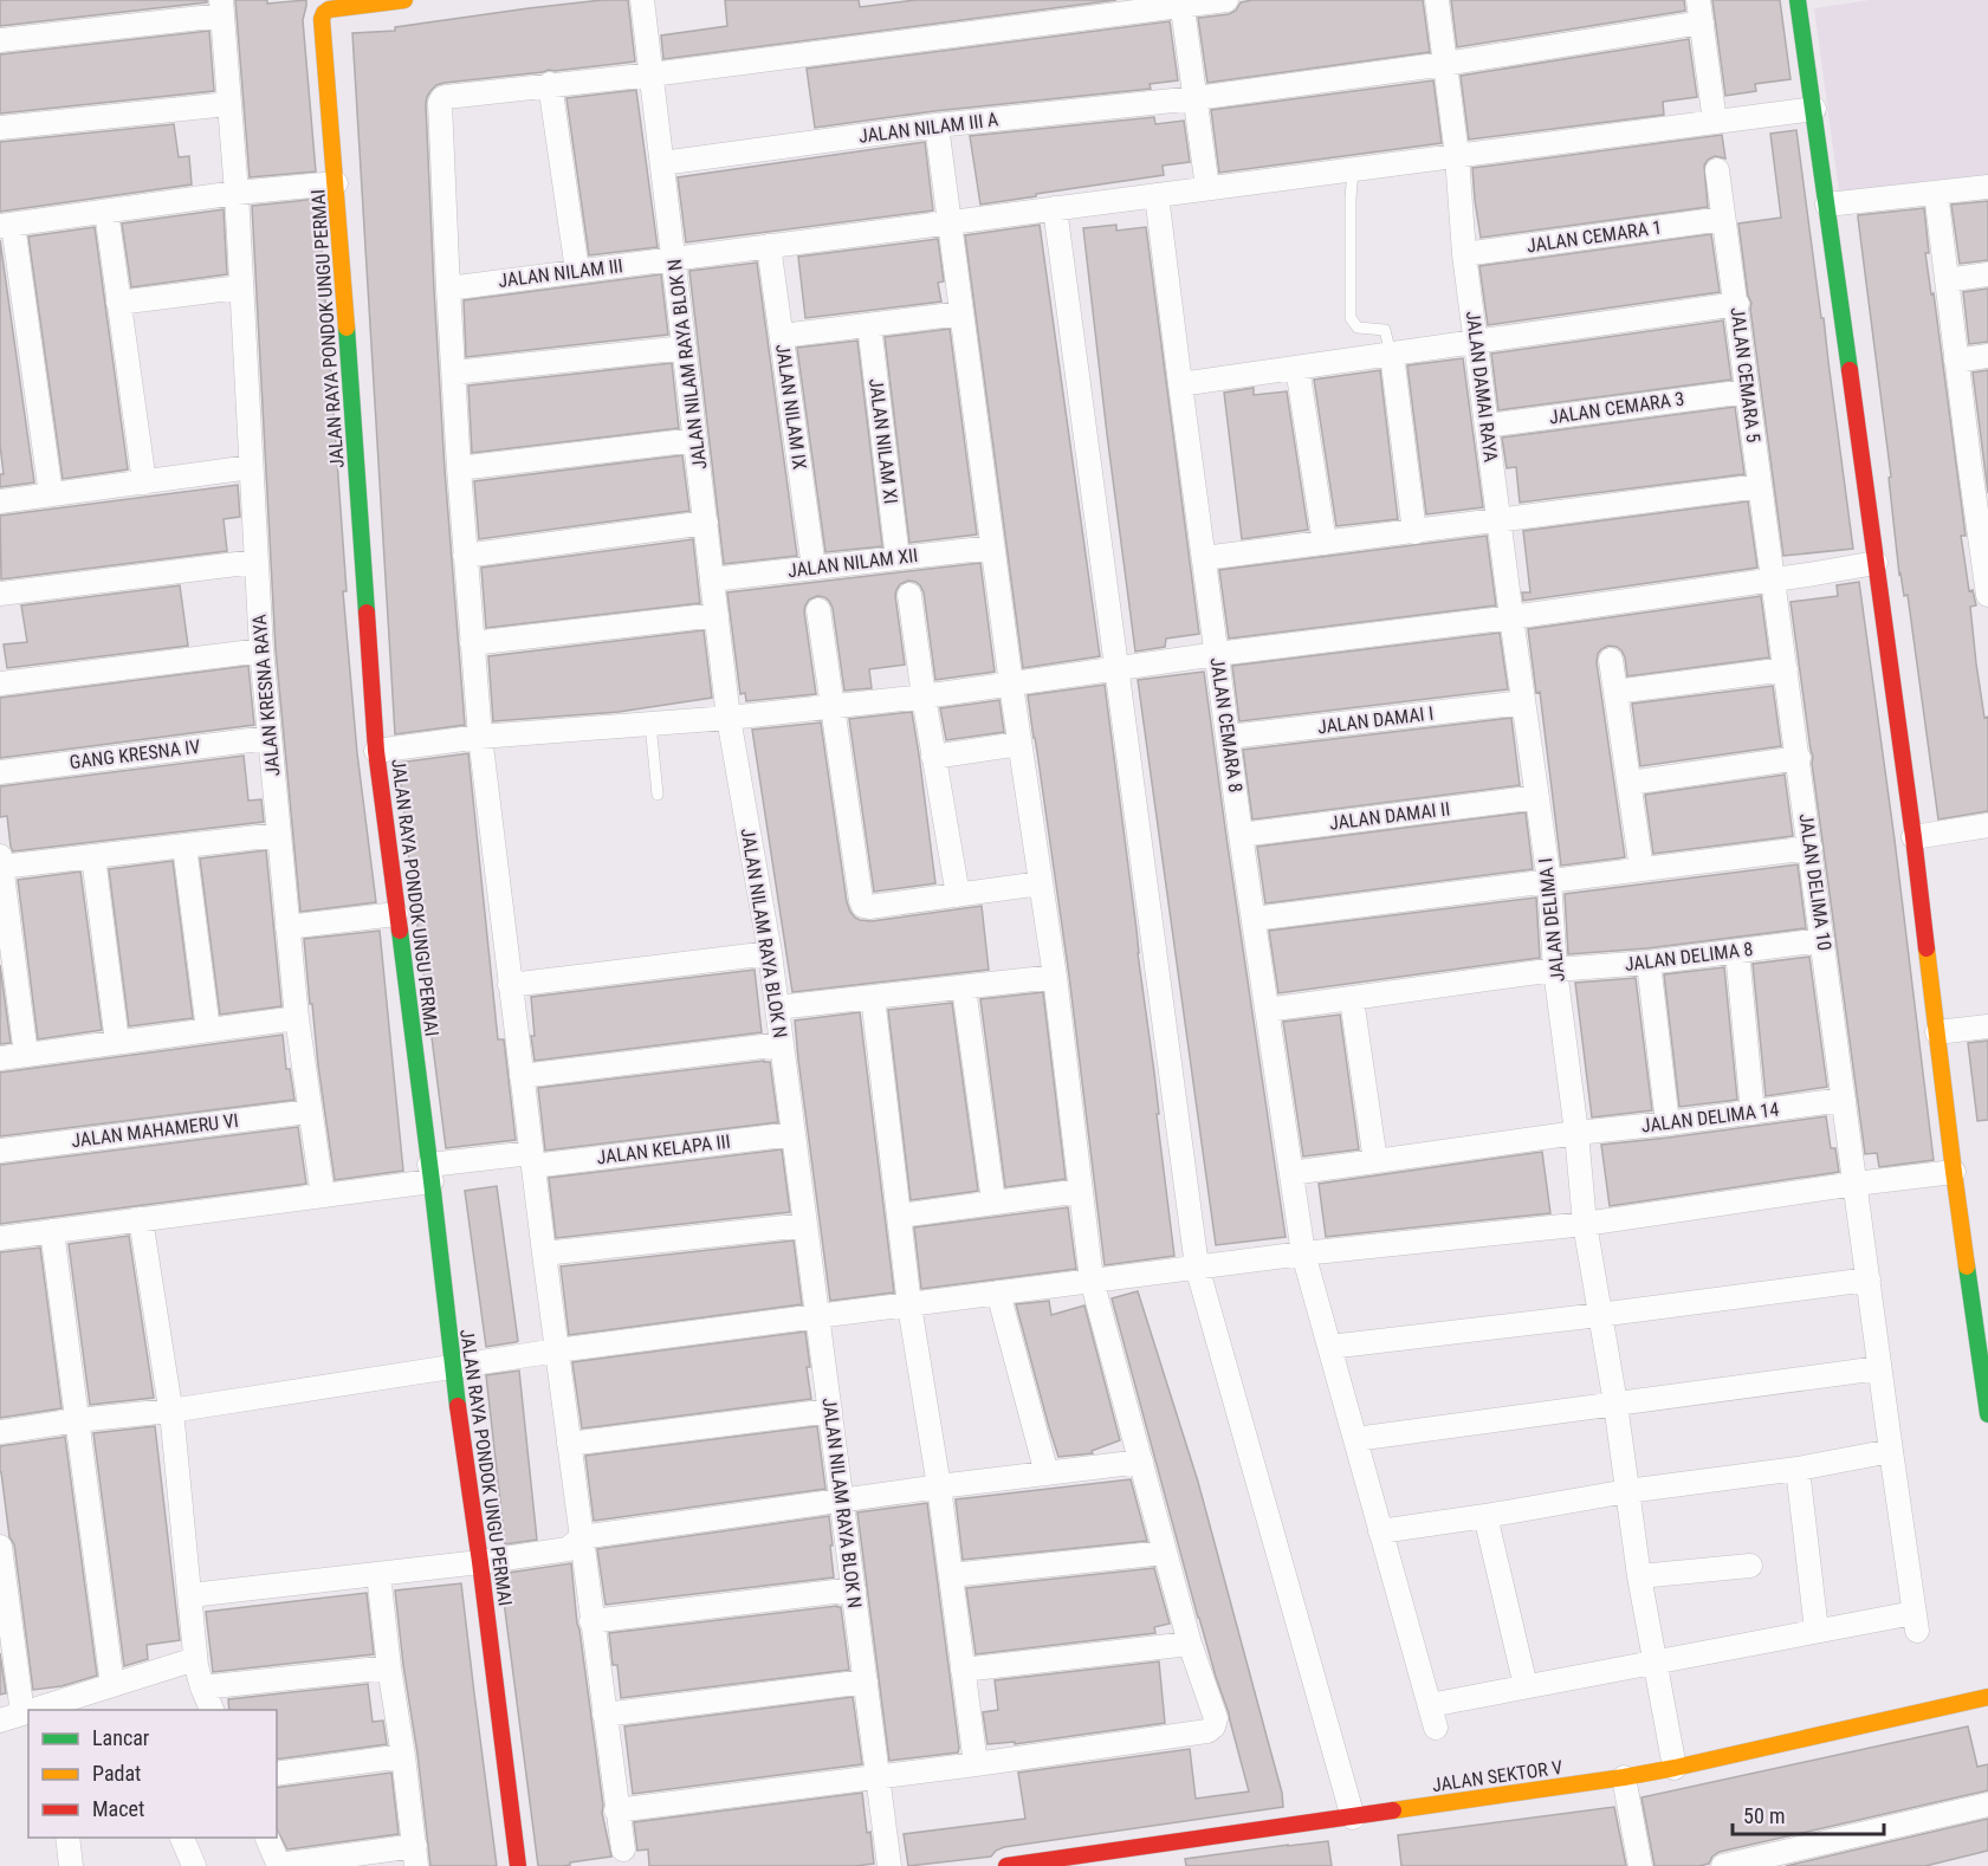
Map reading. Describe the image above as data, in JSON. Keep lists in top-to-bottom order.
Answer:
{
  "streets": {
    "street": [
      "JALAN NILAM III A",
      "JALAN CEMARA 1",
      "JALAN NILAM III",
      "JALAN RAYA PONDOK UNGU PERMAI",
      "JALAN NILAM RAYA BLOK N",
      "JALAN CEMARA 5",
      "JALAN DAMAI RAYA",
      "JALAN NILAM IX",
      "JALAN CEMARA 3",
      "JALAN NILAM XI",
      "JALAN NILAM XII",
      "JALAN KRESNA RAYA",
      "JALAN DAMAI I",
      "JALAN CEMARA 8",
      "GANG KRESNA IV",
      "JALAN DAMAI II",
      "JALAN DELIMA 10",
      "JALAN DELIMA I",
      "JALAN DELIMA 8",
      "JALAN DELIMA 14",
      "JALAN MAHAMERU VI",
      "JALAN KELAPA III",
      "JALAN SEKTOR V"
    ]
  },
  "crossings": [
    ["JALAN NILAM III A", "JALAN NILAM RAYA BLOK N"],
    ["JALAN NILAM III A", "JALAN DAMAI RAYA"],
    ["JALAN CEMARA 1", "JALAN CEMARA 5"],
    ["JALAN CEMARA 1", "JALAN DAMAI RAYA"],
    ["JALAN NILAM III", "JALAN NILAM RAYA BLOK N"],
    ["JALAN NILAM III", "JALAN DAMAI RAYA"],
    ["JALAN NILAM III", "JALAN NILAM IX"],
    ["JALAN NILAM III", "JALAN CEMARA 8"],
    ["JALAN RAYA PONDOK UNGU PERMAI", "JALAN KELAPA III"],
    ["JALAN NILAM RAYA BLOK N", "JALAN NILAM XII"],
    ["JALAN NILAM RAYA BLOK N", "JALAN KELAPA III"],
    ["JALAN CEMARA 5", "JALAN CEMARA 3"],
    ["JALAN CEMARA 5", "JALAN DELIMA 10"],
    ["JALAN DAMAI RAYA", "JALAN CEMARA 3"],
    ["JALAN DAMAI RAYA", "JALAN DELIMA I"],
    ["JALAN NILAM IX", "JALAN NILAM XII"],
    ["JALAN NILAM XI", "JALAN NILAM XII"],
    ["JALAN KRESNA RAYA", "GANG KRESNA IV"],
    ["JALAN KRESNA RAYA", "JALAN MAHAMERU VI"],
    ["JALAN KRESNA RAYA", "JALAN KELAPA III"],
    ["JALAN DAMAI I", "JALAN CEMARA 8"],
    ["JALAN DAMAI I", "JALAN DELIMA I"],
    ["JALAN CEMARA 8", "JALAN DAMAI II"],
    ["JALAN CEMARA 8", "JALAN DELIMA 8"],
    ["JALAN CEMARA 8", "JALAN DELIMA 14"],
    ["JALAN DAMAI II", "JALAN DELIMA I"],
    ["JALAN DELIMA 10", "JALAN DELIMA 8"],
    ["JALAN DELIMA 10", "JALAN DELIMA 14"],
    ["JALAN DELIMA I", "JALAN DELIMA 8"],
    ["JALAN DELIMA I", "JALAN DELIMA 14"],
    ["JALAN DELIMA I", "JALAN SEKTOR V"]
  ],
  "legend": ["Lancar", "Padat", "Macet"],
  "scale_bar": "50 m"
}
